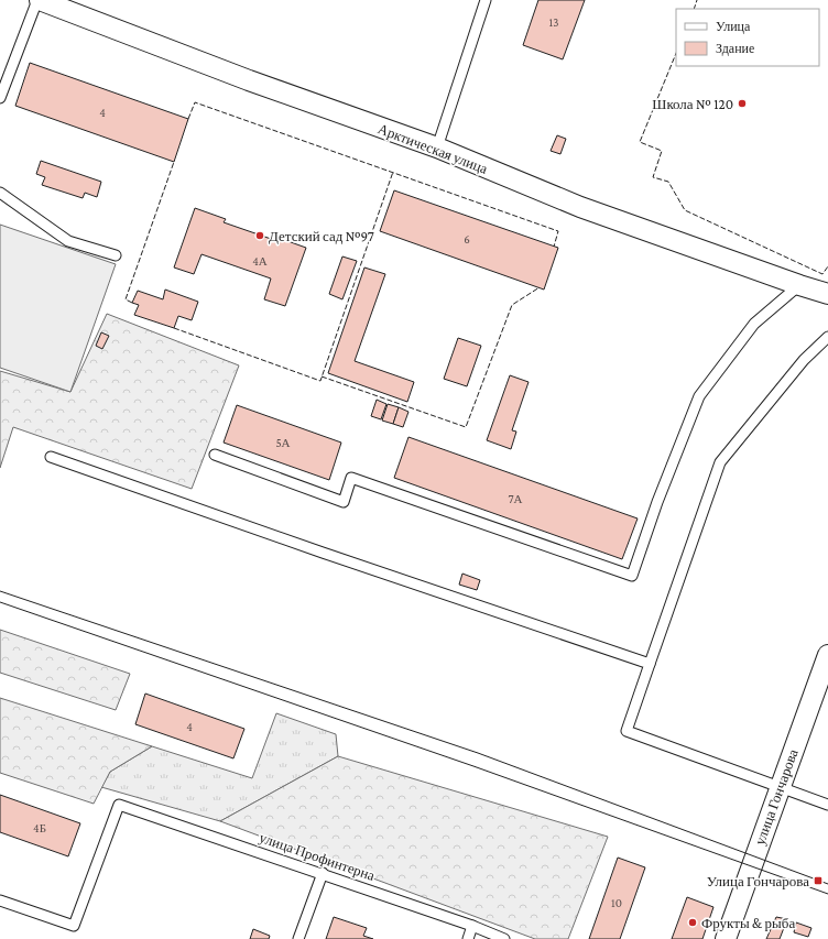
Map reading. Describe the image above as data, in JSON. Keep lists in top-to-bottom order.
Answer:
{
  "streets": {
    "street": ["Арктическая улица", "улица Гончарова"],
    "lane": ["улица Профинтерна"]
  },
  "places": {
    "other": ["Школа № 120", "Детский сад №97", "Фрукты & рыба"],
    "transit": ["Улица Гончарова"]
  },
  "house_numbers": [
    "13",
    "4",
    "6",
    "4А",
    "5А",
    "7А",
    "4",
    "4Б",
    "10"
  ],
  "legend": ["Улица", "Здание"]
}
